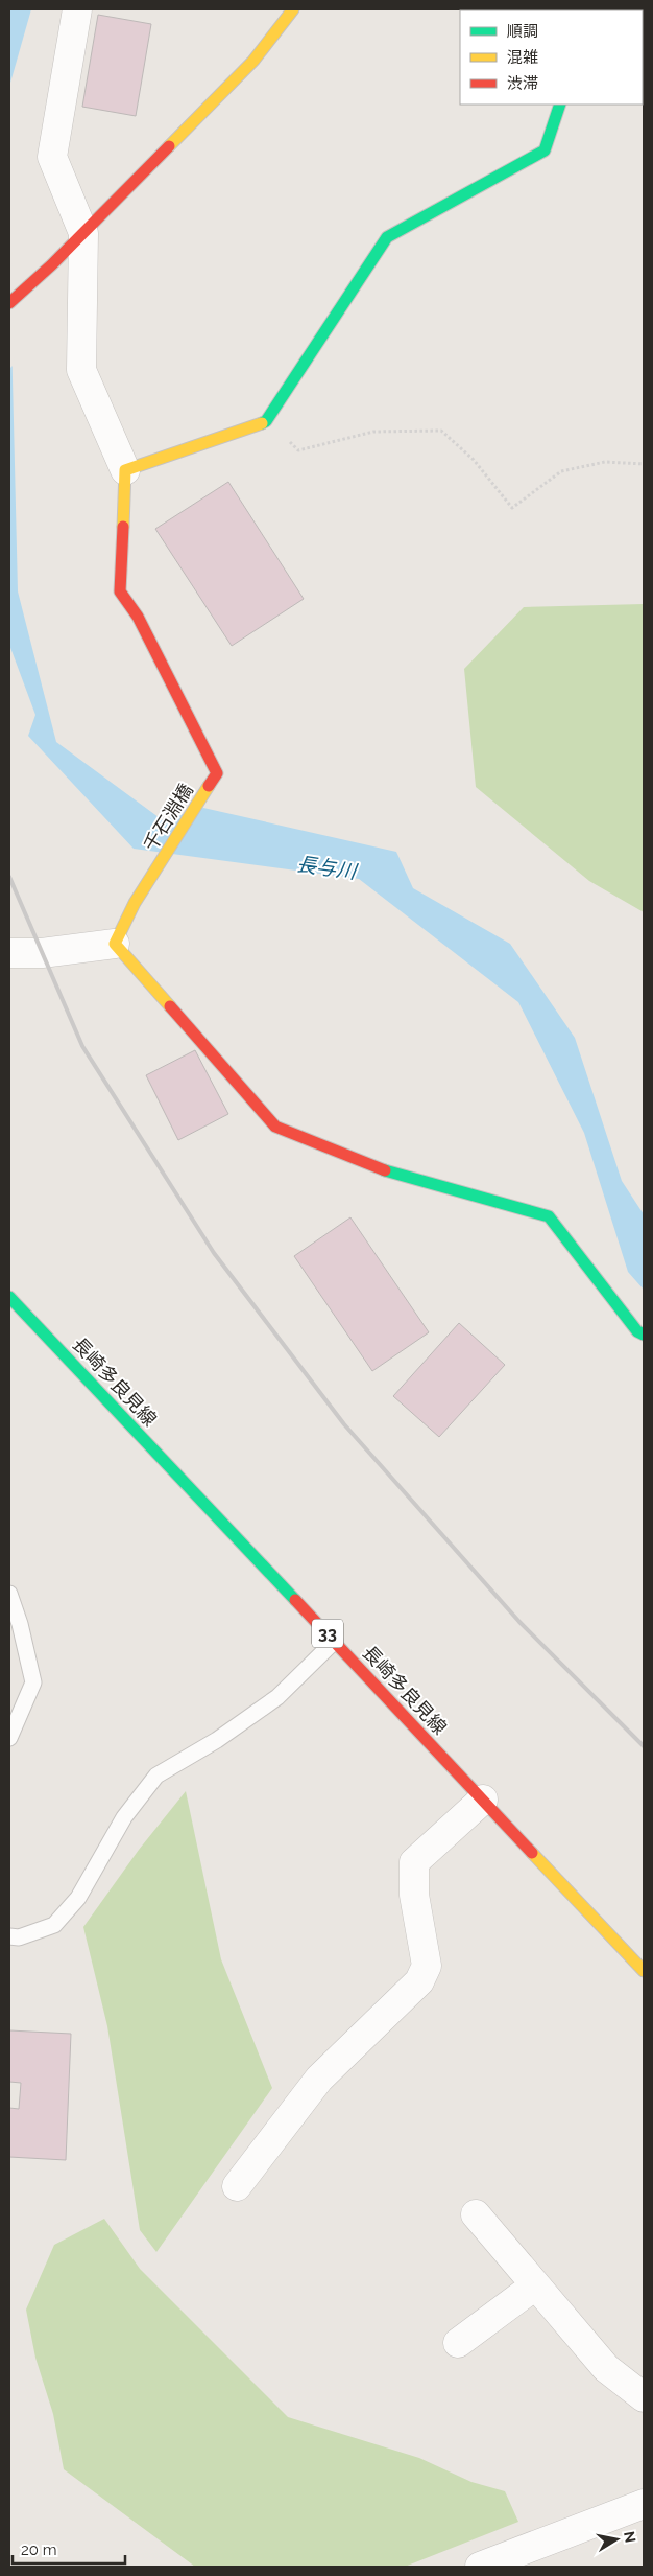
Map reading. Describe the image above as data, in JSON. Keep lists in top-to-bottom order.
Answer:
{
  "streets": {
    "street": ["千石淵橋", "長崎多良見線", "33"]
  },
  "water": ["長与川"],
  "legend": ["順調", "混雑", "渋滞"],
  "scale_bar": "20 m",
  "north": "right"
}
